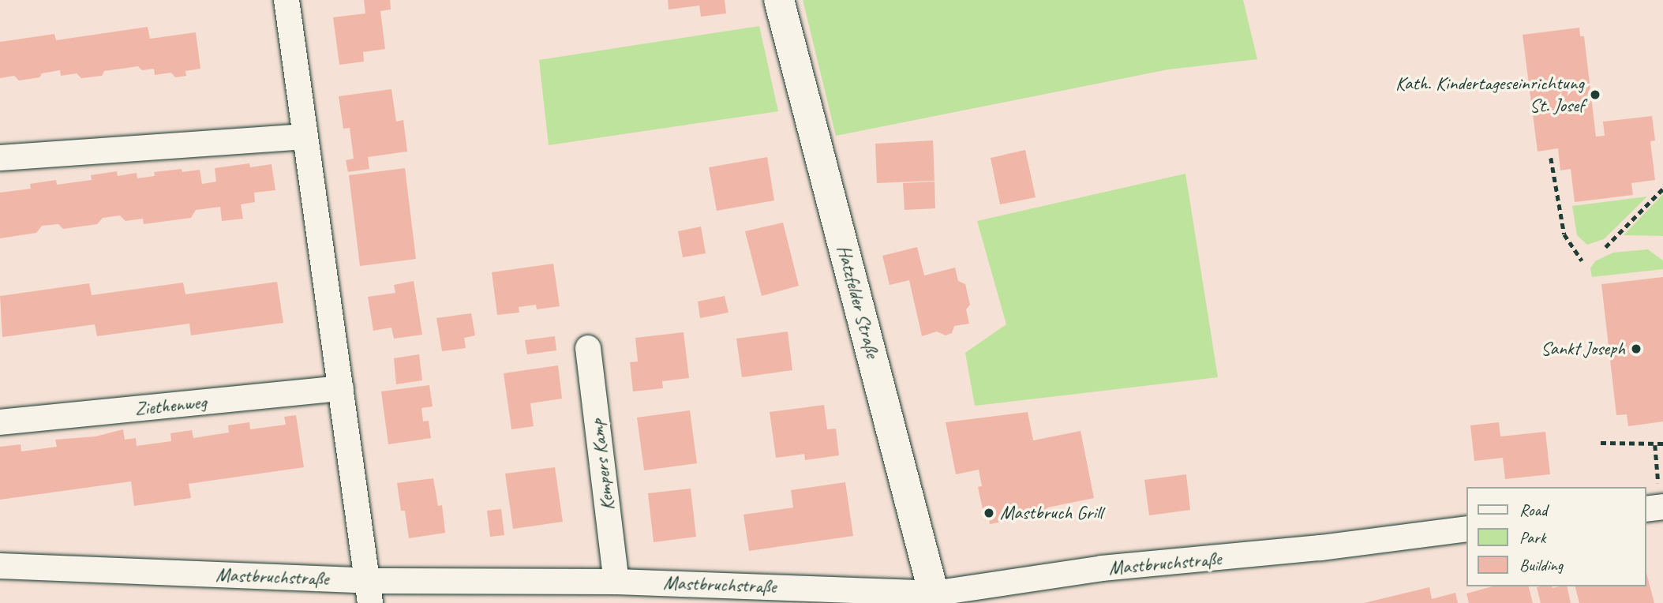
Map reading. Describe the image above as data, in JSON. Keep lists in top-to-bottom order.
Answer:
{
  "streets": {
    "street": [
      "Hatzfelder Straße",
      "Ziethenweg",
      "Kempers Kamp",
      "Mastbruchstraße"
    ]
  },
  "crossings": [
    ["Hatzfelder Straße", "Mastbruchstraße"],
    ["Kempers Kamp", "Mastbruchstraße"]
  ],
  "places": ["Kath. Kindertageseinrichtung St. Josef", "Sankt Joseph", "Mastbruch Grill"],
  "legend": ["Road", "Park", "Building"]
}
